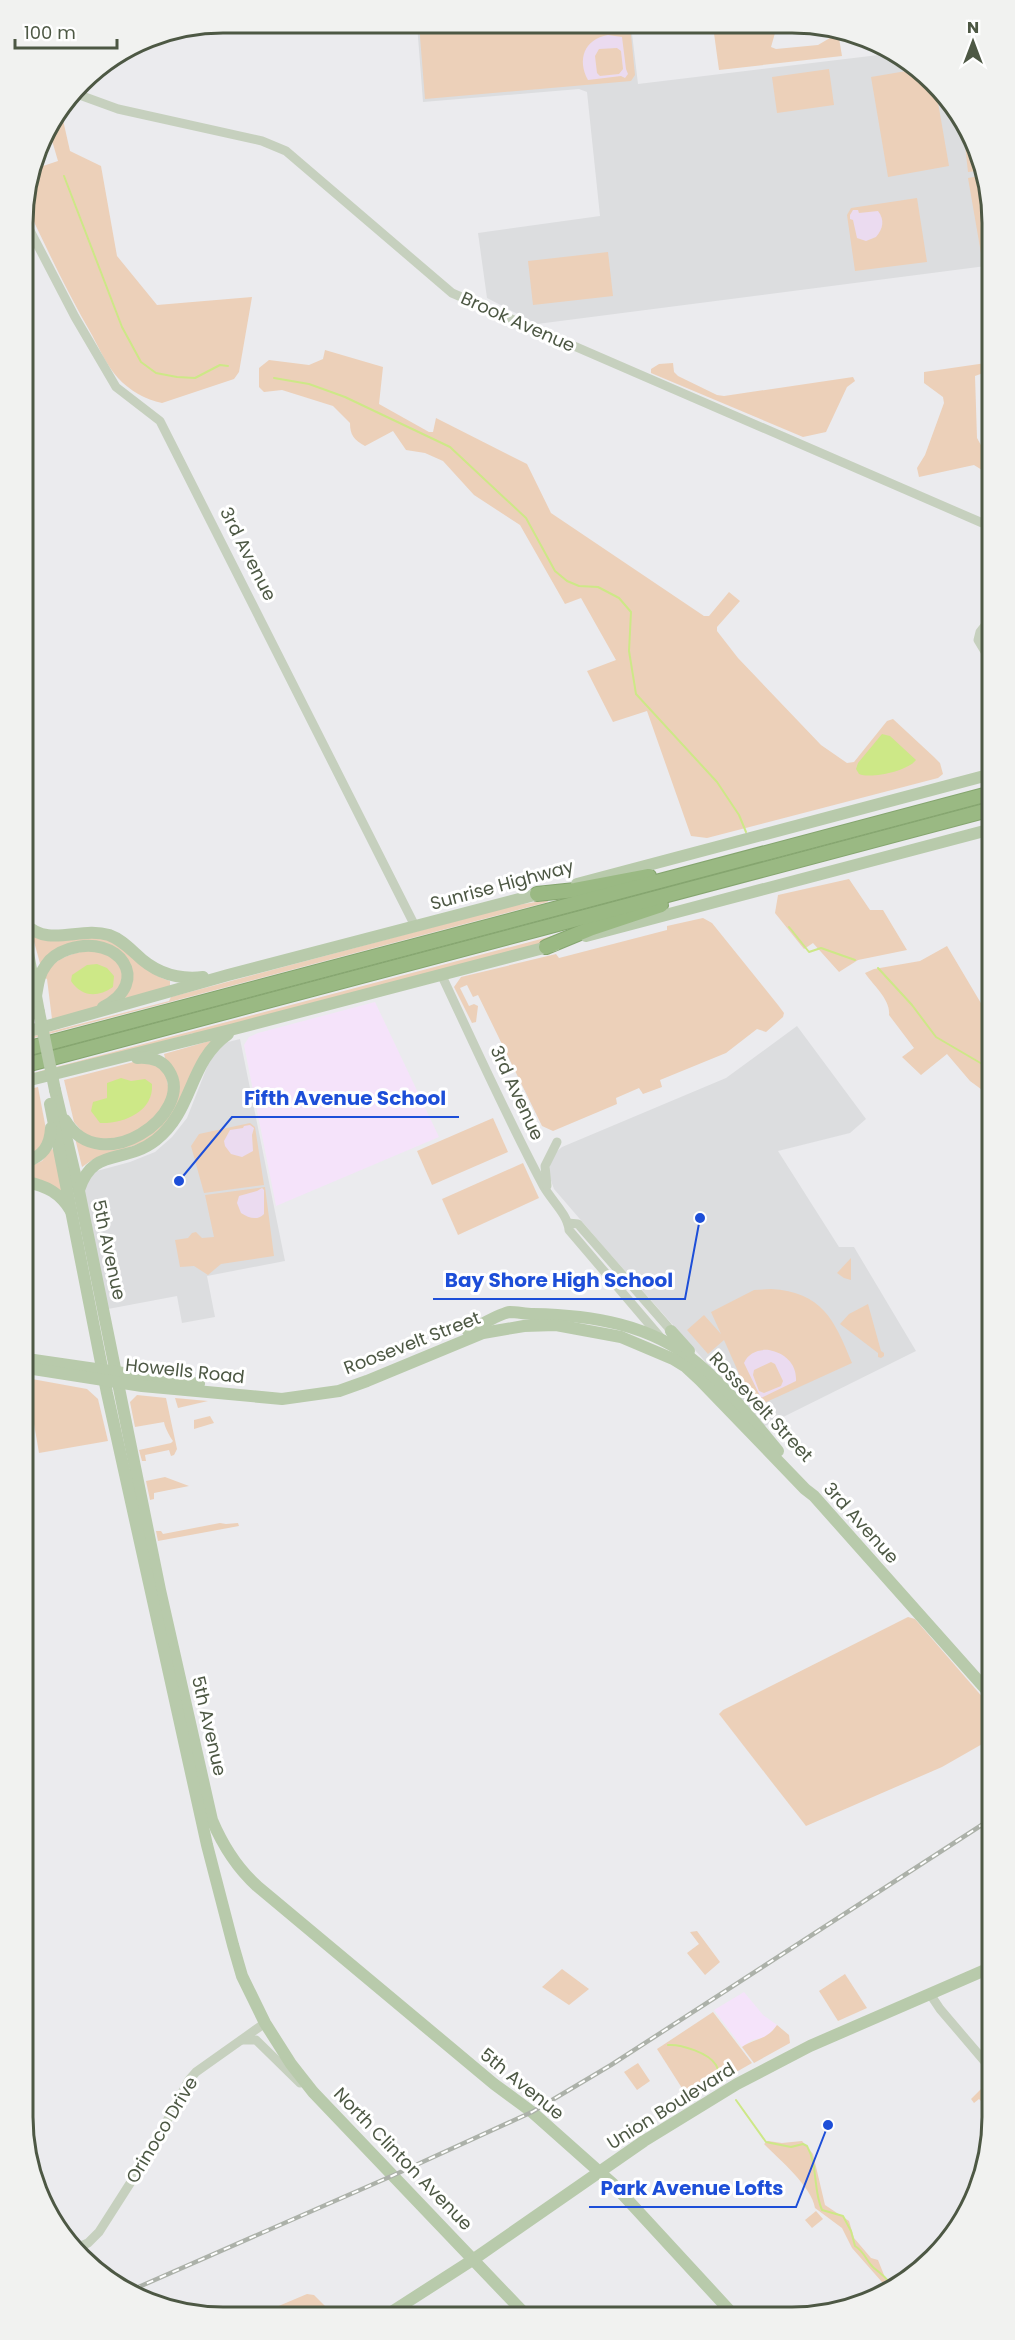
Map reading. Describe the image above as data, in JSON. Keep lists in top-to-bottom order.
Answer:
{
  "streets": {
    "highway": ["Sunrise Highway"],
    "main road": [
      "3rd Avenue",
      "5th Avenue",
      "Roosevelt Street",
      "Howells Road",
      "Rossevelt Street",
      "Union Boulevard",
      "North Clinton Avenue"
    ],
    "street": ["Brook Avenue", "Orinoco Drive"]
  },
  "crossings": [
    ["3rd Avenue", "Sunrise Highway"],
    ["3rd Avenue", "Roosevelt Street"],
    ["3rd Avenue", "Rossevelt Street"],
    ["5th Avenue", "Howells Road"],
    ["5th Avenue", "Union Boulevard"],
    ["5th Avenue", "Orinoco Drive"],
    ["5th Avenue", "North Clinton Avenue"],
    ["Roosevelt Street", "Howells Road"],
    ["Roosevelt Street", "Rossevelt Street"],
    ["Union Boulevard", "North Clinton Avenue"],
    ["Orinoco Drive", "North Clinton Avenue"]
  ],
  "places": ["Fifth Avenue School", "Bay Shore High School", "Park Avenue Lofts"],
  "scale_bar": "100 m",
  "north": "top"
}
